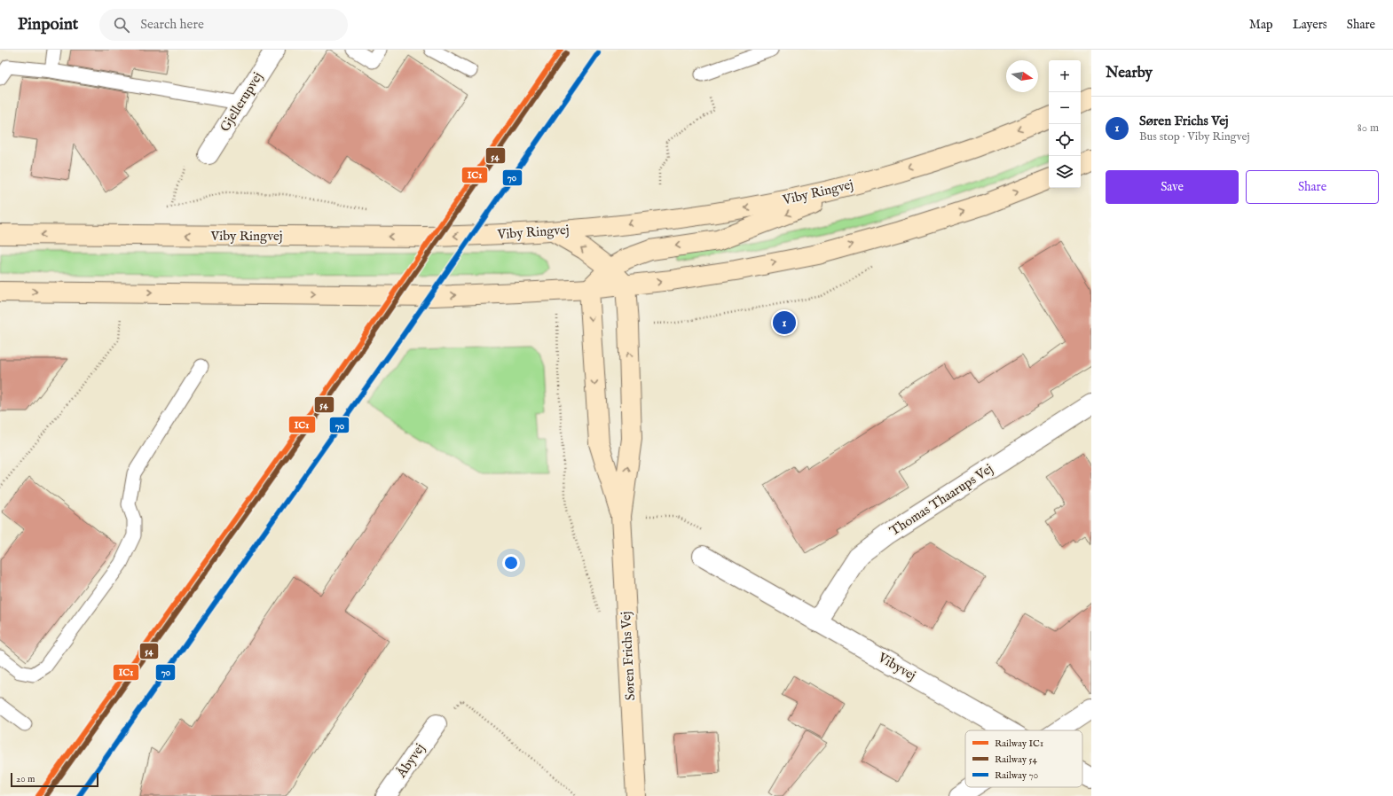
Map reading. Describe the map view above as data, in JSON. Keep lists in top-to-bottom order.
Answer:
{
  "streets": {
    "main road": ["Viby Ringvej", "Søren Frichs Vej"],
    "street": [
      "Gjellerupvej",
      "Thomas Thaarups Vej",
      "Vibyvej",
      "Åbyvej"
    ]
  },
  "crossings": [
    ["Thomas Thaarups Vej", "Vibyvej"]
  ],
  "lines": ["rail line IC1", "rail line 54", "rail line 70"],
  "legend": ["Railway IC1", "Railway 54", "Railway 70"],
  "scale_bar": "20 m",
  "north": "right",
  "page": {
    "header": "Pinpoint",
    "search": "Search here",
    "nav": ["Map", "Layers", "Share"],
    "heading": "Nearby",
    "map_buttons": ["+", "−"],
    "list": [
      {
        "mark": "1",
        "name": "Søren Frichs Vej",
        "note": "Bus stop · Viby Ringvej",
        "value": "80 m"
      }
    ],
    "buttons": ["Save", "Share"],
    "pins": "1",
    "scale": "20 m"
  }
}
